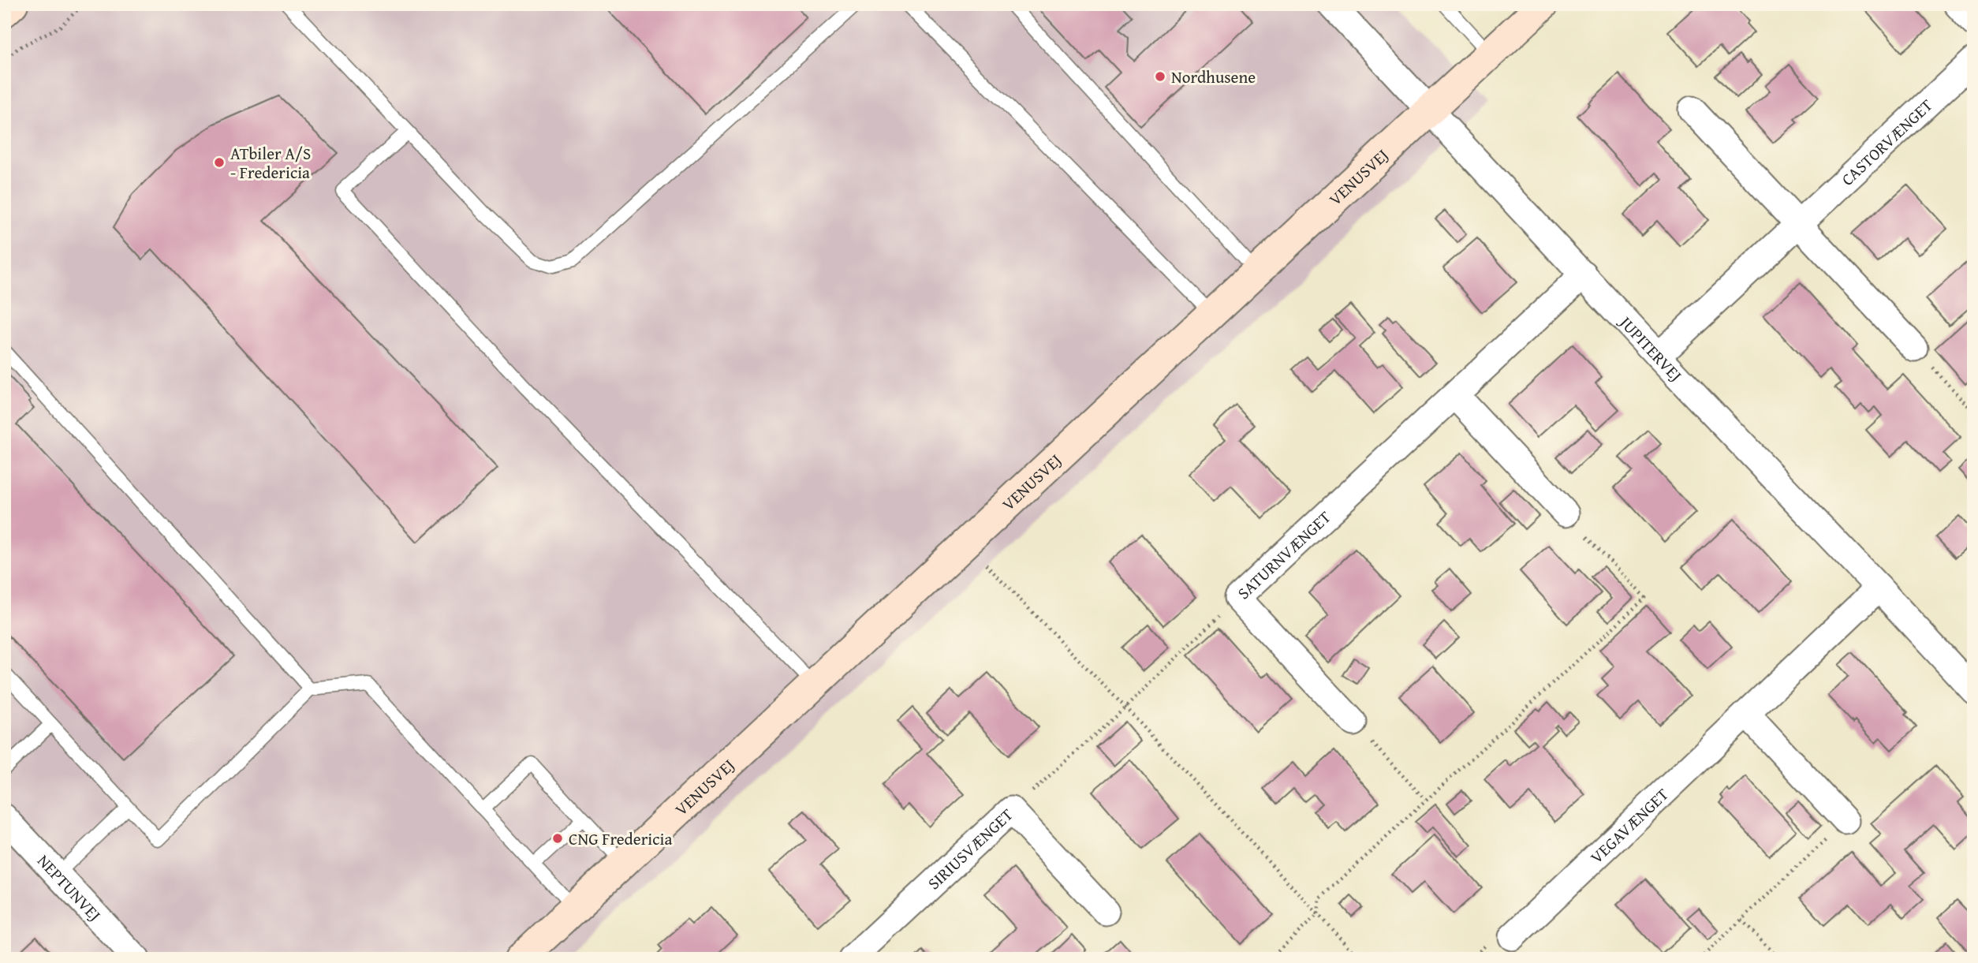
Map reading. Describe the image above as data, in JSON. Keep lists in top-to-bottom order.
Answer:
{
  "streets": {
    "street": [
      "CASTORVÆNGET",
      "VENUSVEJ",
      "JUPITERVEJ",
      "SATURNVÆNGET",
      "VEGAVÆNGET",
      "SIRIUSVÆNGET",
      "NEPTUNVEJ"
    ]
  },
  "crossings": [
    ["CASTORVÆNGET", "JUPITERVEJ"],
    ["VENUSVEJ", "JUPITERVEJ"],
    ["JUPITERVEJ", "SATURNVÆNGET"],
    ["JUPITERVEJ", "VEGAVÆNGET"]
  ],
  "places": ["Nordhusene", "ATbiler A/S - Fredericia", "CNG Fredericia"]
}
